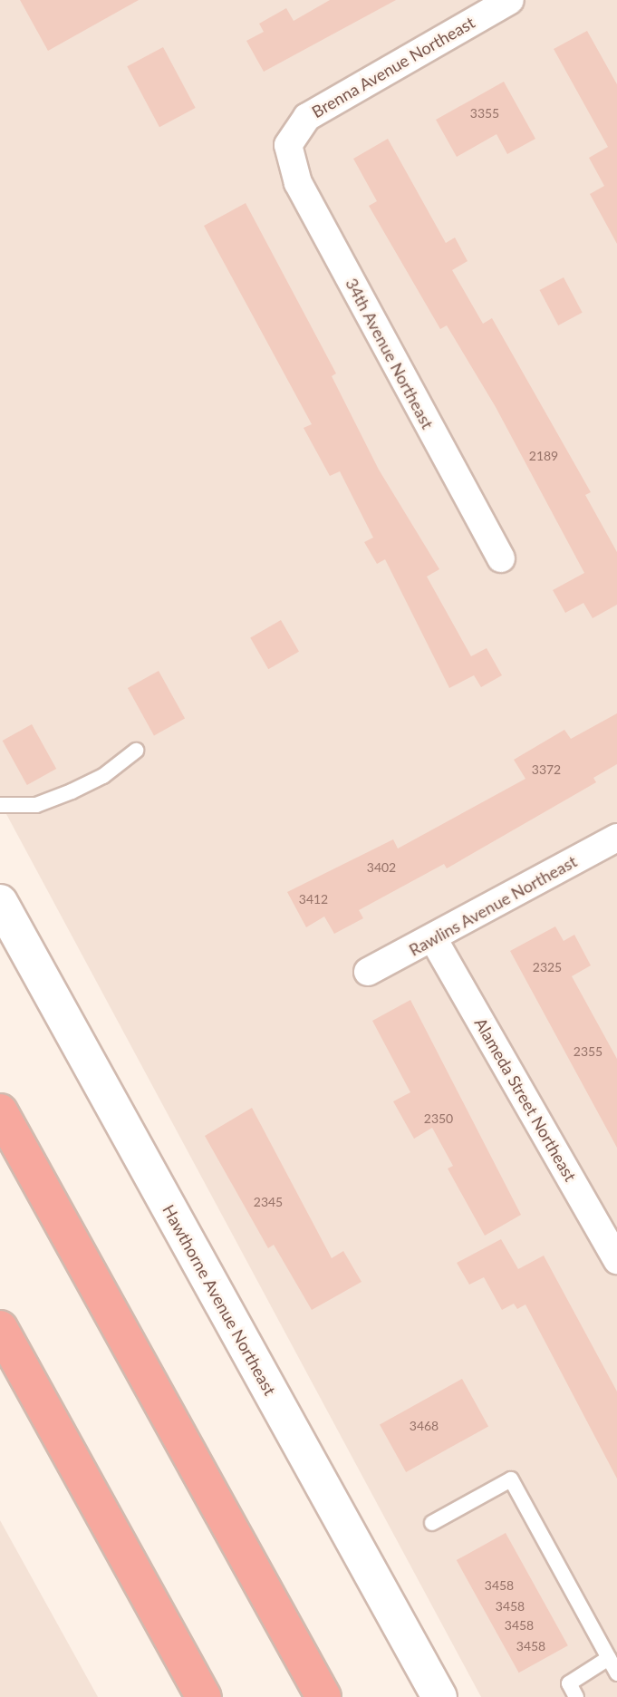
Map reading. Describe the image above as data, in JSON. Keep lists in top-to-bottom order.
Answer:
{
  "streets": {
    "main road": ["Hawthorne Avenue Northeast"],
    "street": [
      "Brenna Avenue Northeast",
      "34th Avenue Northeast",
      "Rawlins Avenue Northeast",
      "Alameda Street Northeast"
    ]
  },
  "crossings": [
    ["Brenna Avenue Northeast", "34th Avenue Northeast"],
    ["Rawlins Avenue Northeast", "Alameda Street Northeast"]
  ],
  "house_numbers": [
    "3355",
    "2189",
    "3372",
    "3402",
    "3412",
    "2325",
    "2355",
    "2350",
    "2345",
    "3468",
    "3458",
    "3458",
    "3458",
    "3458"
  ]
}
